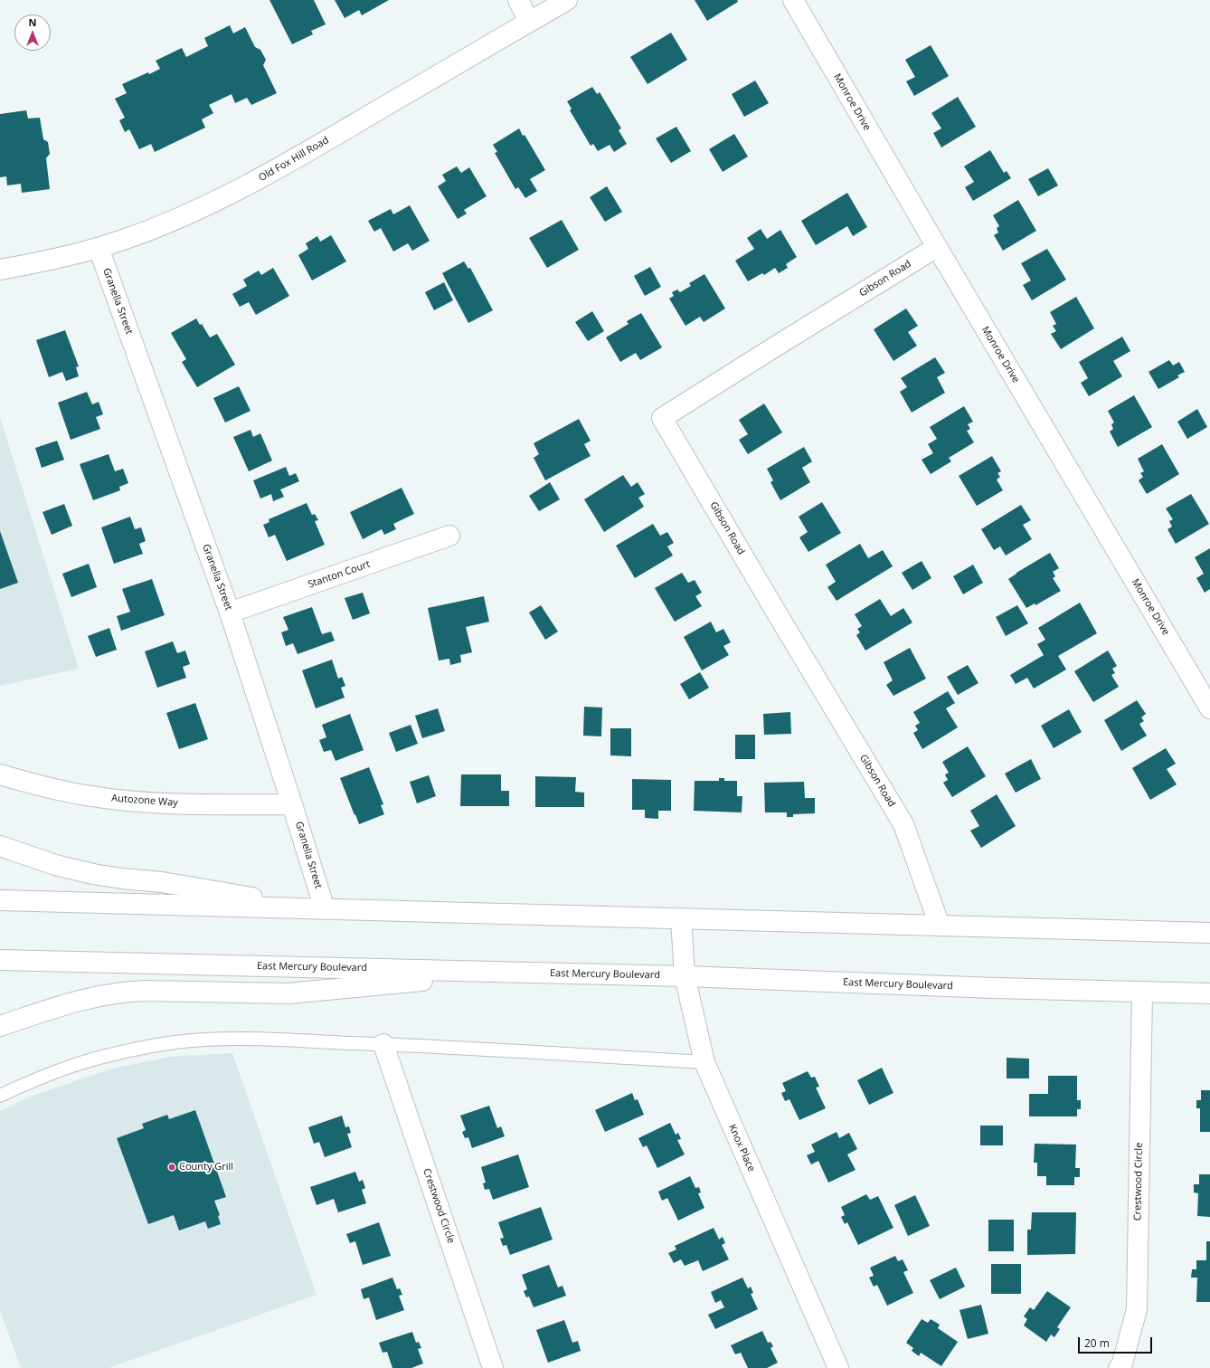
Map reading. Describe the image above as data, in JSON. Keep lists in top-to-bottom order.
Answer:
{
  "streets": {
    "street": [
      "Monroe Drive",
      "Old Fox Hill Road",
      "Gibson Road",
      "Granella Street",
      "Stanton Court",
      "Autozone Way",
      "East Mercury Boulevard",
      "Knox Place",
      "Crestwood Circle"
    ]
  },
  "crossings": [
    ["Monroe Drive", "Gibson Road"],
    ["Old Fox Hill Road", "Granella Street"],
    ["Granella Street", "Stanton Court"],
    ["Granella Street", "Autozone Way"],
    ["East Mercury Boulevard", "Knox Place"],
    ["East Mercury Boulevard", "Crestwood Circle"]
  ],
  "places": ["County Grill"],
  "scale_bar": "20 m",
  "north": "top"
}
